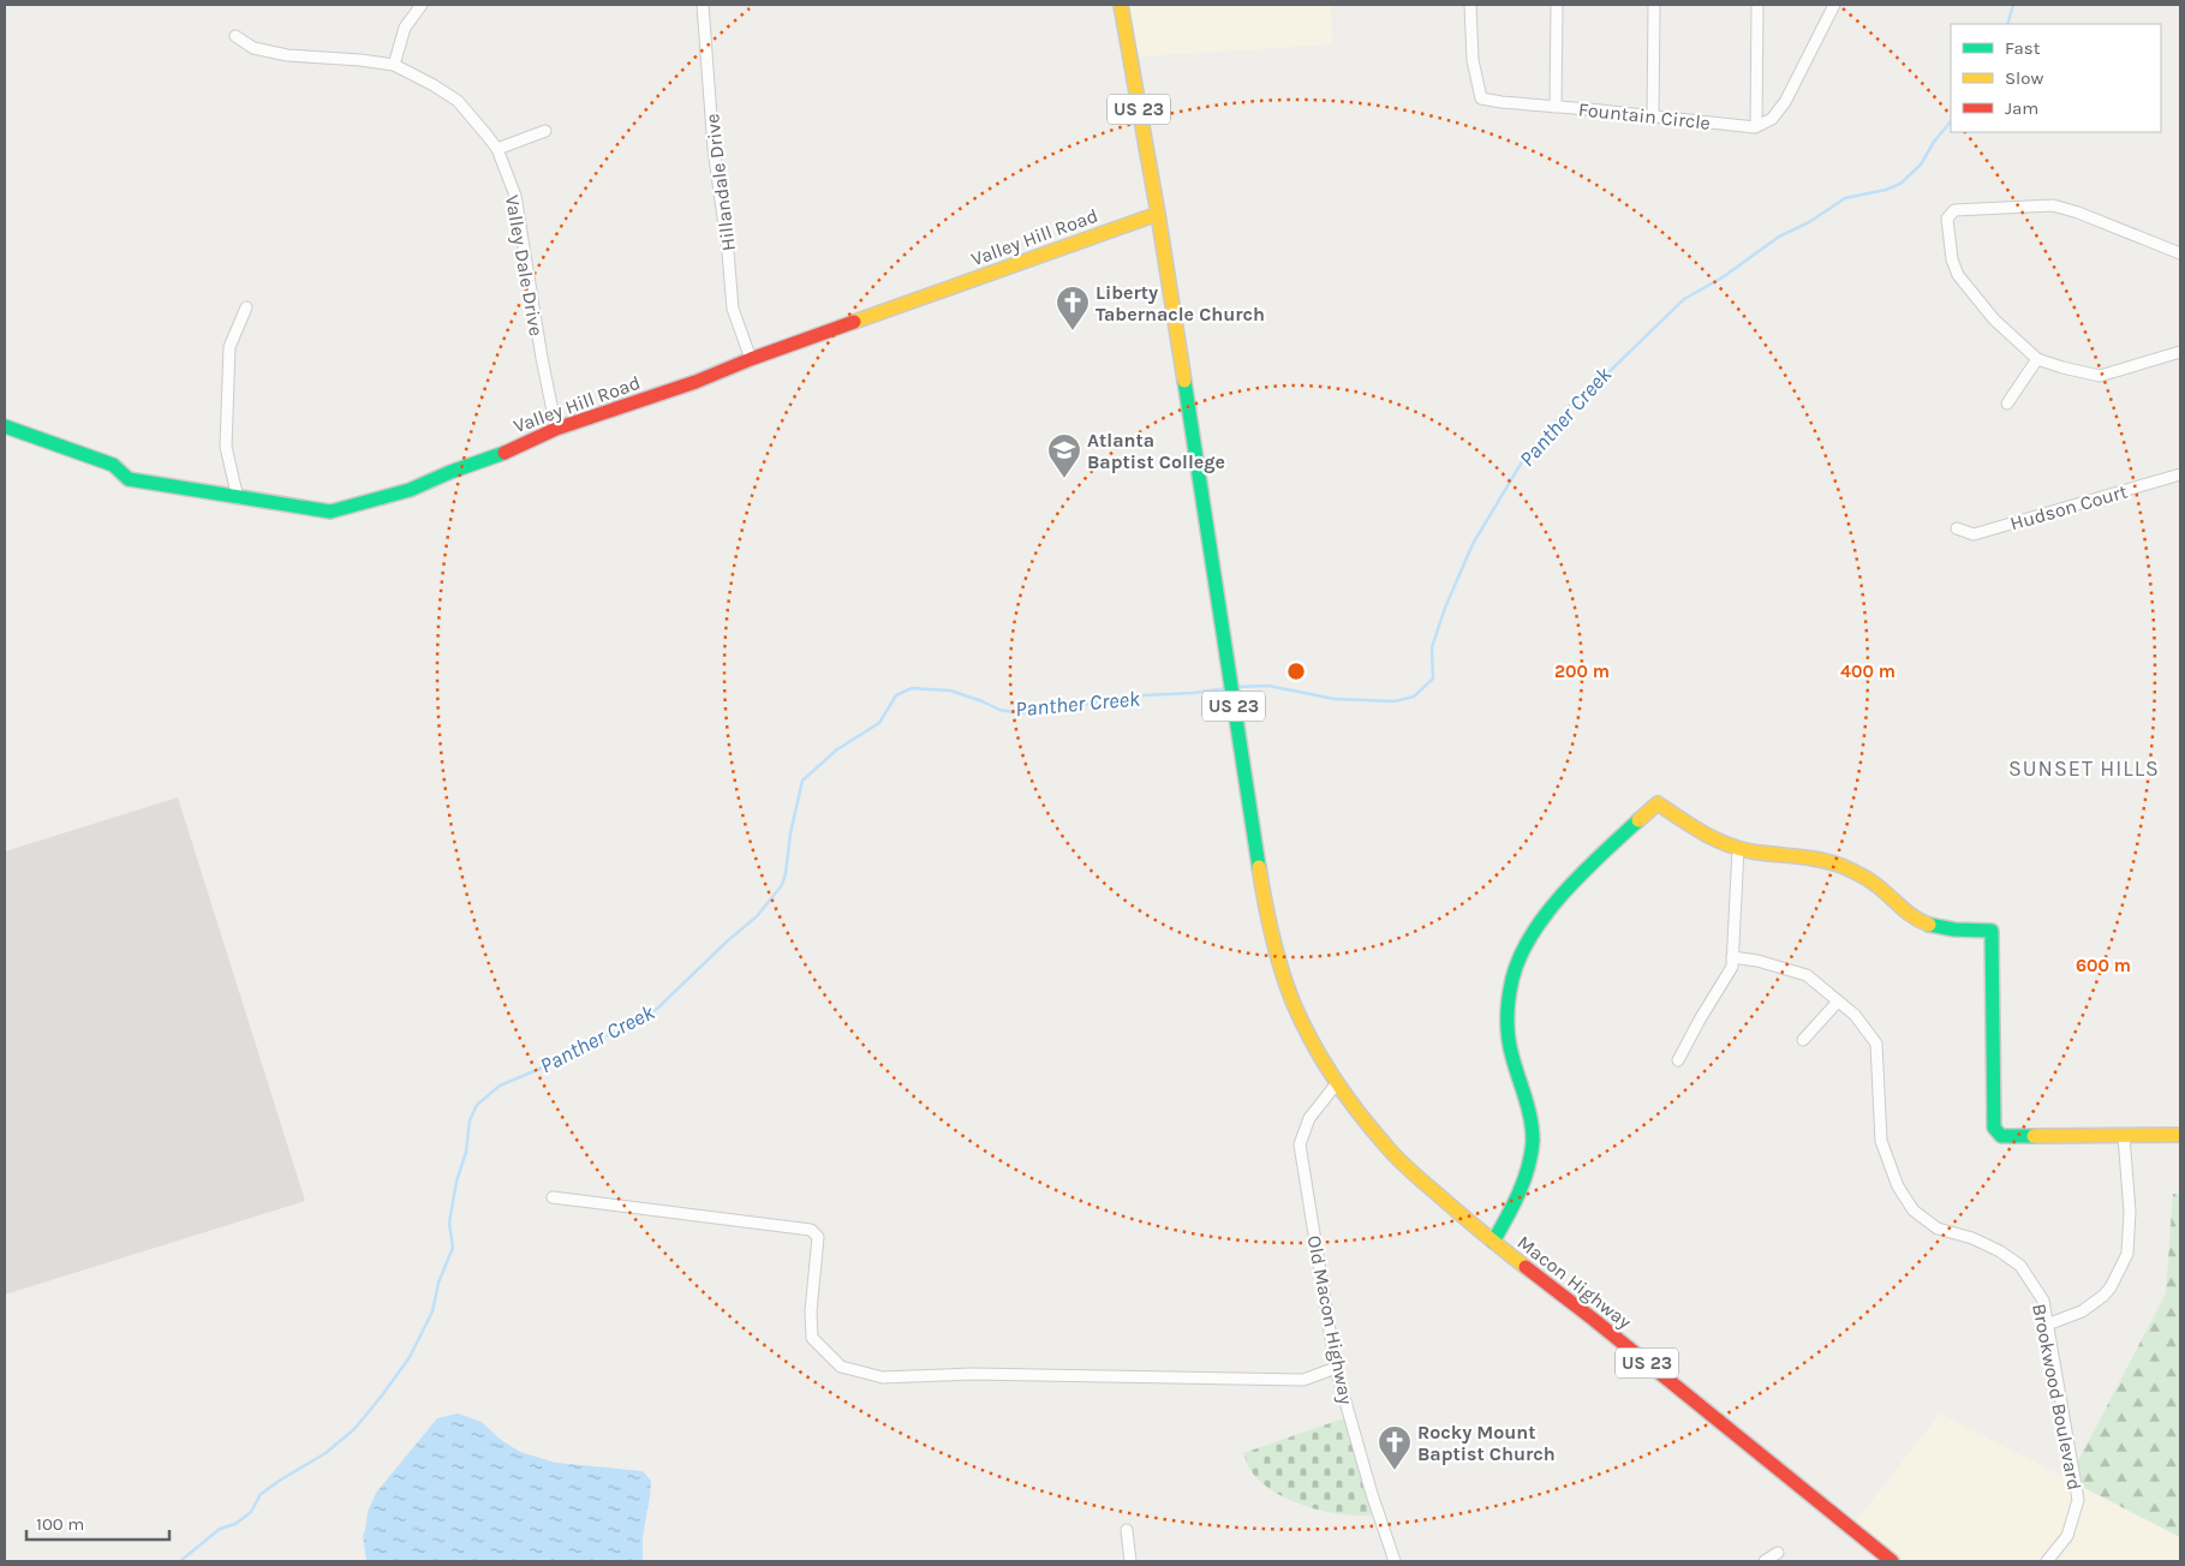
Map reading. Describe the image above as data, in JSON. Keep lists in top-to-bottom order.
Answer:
{
  "streets": {
    "street": [
      "US 23",
      "Fountain Circle",
      "Hillandale Drive",
      "Valley Hill Road",
      "Valley Dale Drive",
      "Hudson Court",
      "Macon Highway",
      "Old Macon Highway",
      "Brookwood Boulevard"
    ]
  },
  "crossings": [
    ["US 23", "Valley Hill Road"],
    ["US 23", "Macon Highway"],
    ["US 23", "Old Macon Highway"],
    ["Hillandale Drive", "Valley Hill Road"],
    ["Valley Hill Road", "Valley Dale Drive"],
    ["Macon Highway", "Old Macon Highway"]
  ],
  "districts": ["SUNSET HILLS"],
  "water": ["Panther Creek"],
  "places": {
    "church": ["Liberty Tabernacle Church", "Rocky Mount Baptist Church"],
    "school or university": ["Atlanta Baptist College"]
  },
  "legend": ["Fast", "Slow", "Jam"],
  "scale_bar": "100 m",
  "rings": ["200 m", "400 m", "600 m"]
}
